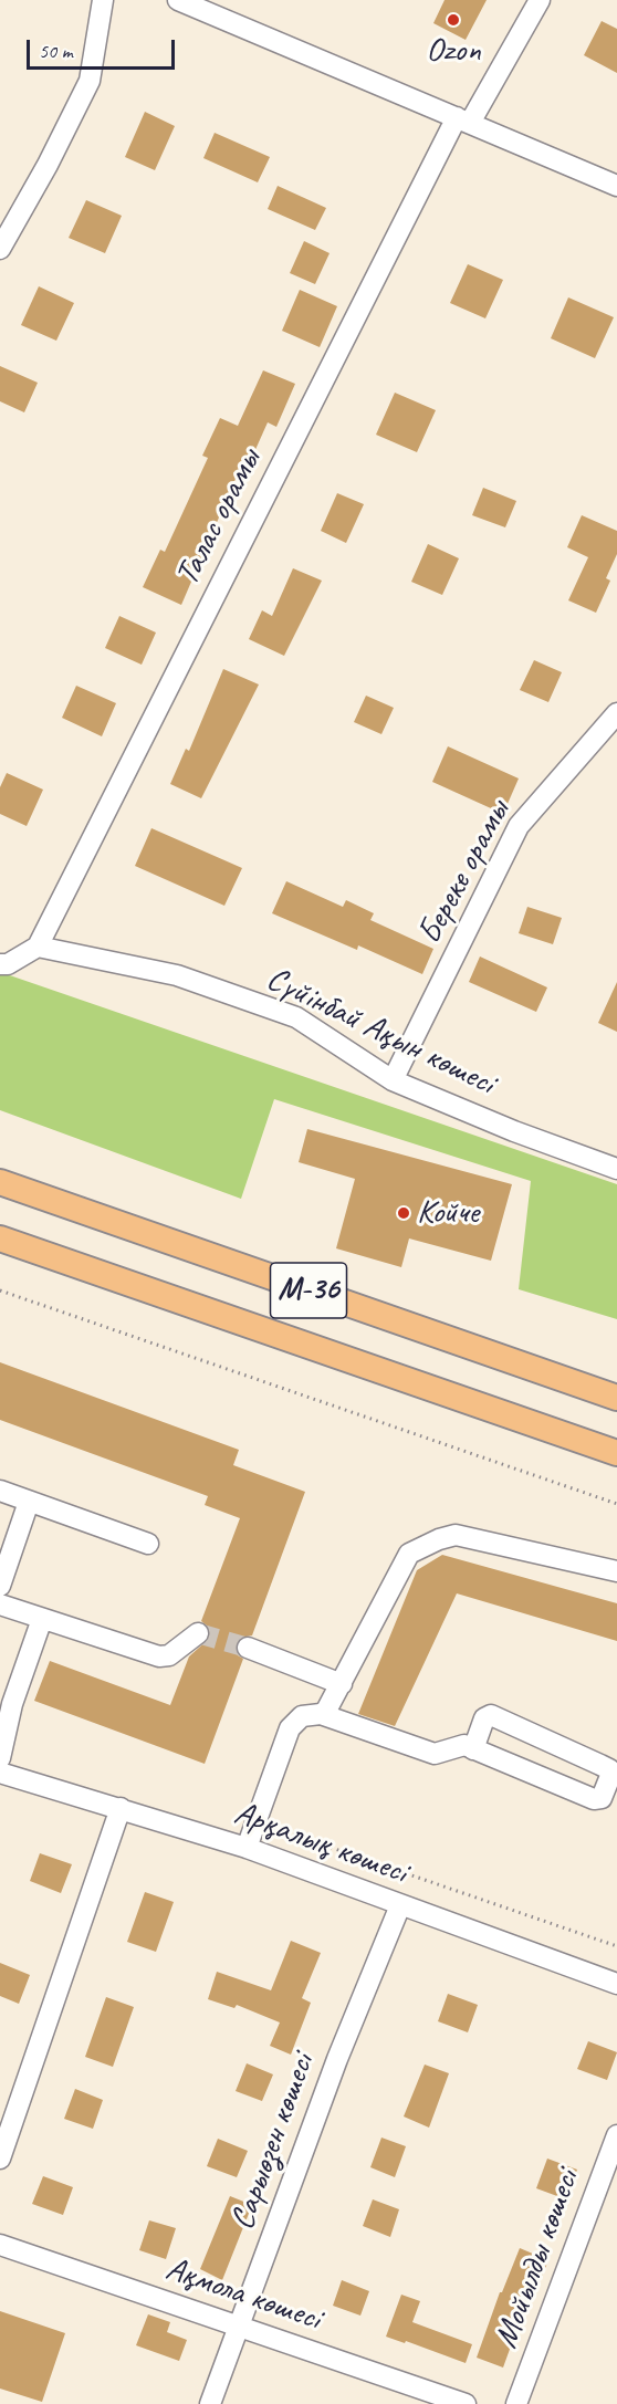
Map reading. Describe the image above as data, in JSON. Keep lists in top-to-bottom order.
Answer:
{
  "streets": {
    "main road": ["M-36"],
    "street": [
      "Талас орамы",
      "Береке орамы",
      "Сүйінбай Ақын көшесі",
      "Арқалық көшесі",
      "Сарыөзен көшесі",
      "Мойылды көшесі",
      "Ақмола көшесі"
    ]
  },
  "crossings": [
    ["Талас орамы", "Сүйінбай Ақын көшесі"],
    ["Береке орамы", "Сүйінбай Ақын көшесі"],
    ["Арқалық көшесі", "Сарыөзен көшесі"],
    ["Сарыөзен көшесі", "Ақмола көшесі"]
  ],
  "places": ["Ozon", "Койче"],
  "scale_bar": "50 m"
}
